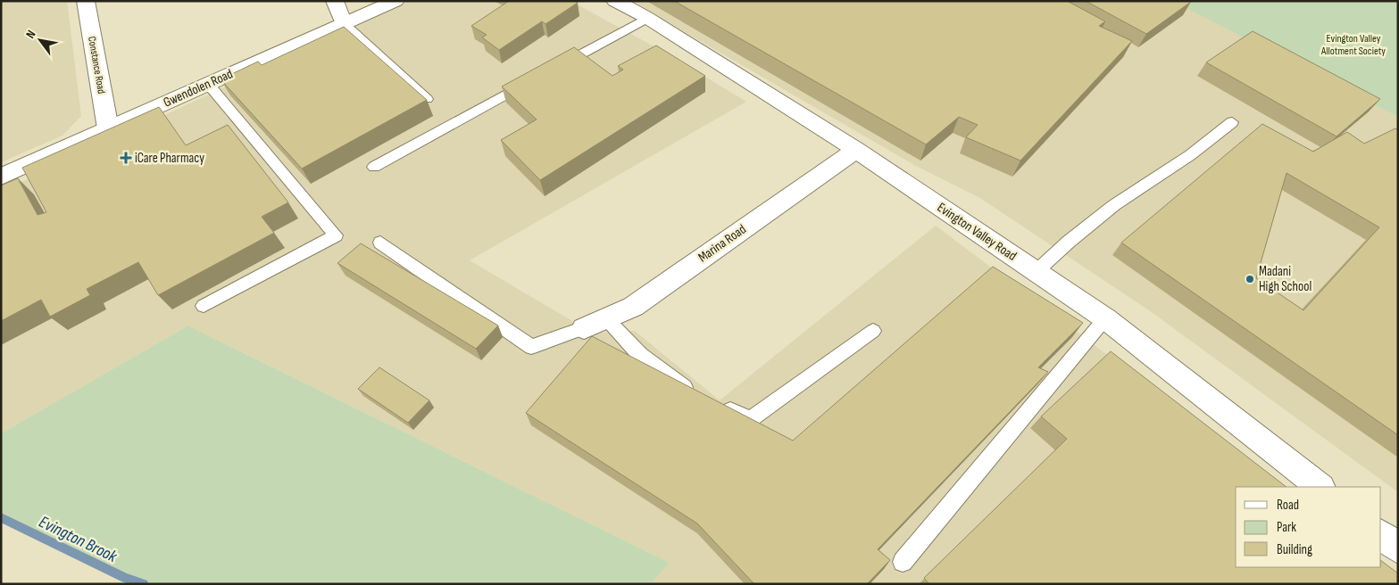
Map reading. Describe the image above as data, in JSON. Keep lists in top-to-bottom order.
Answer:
{
  "streets": {
    "street": [
      "Constance Road",
      "Gwendolen Road",
      "Evington Valley Road",
      "Marina Road"
    ]
  },
  "crossings": [
    ["Constance Road", "Gwendolen Road"],
    ["Evington Valley Road", "Marina Road"]
  ],
  "water": ["Evington Brook"],
  "parks": ["Evington Valley Allotment Society"],
  "places": {
    "health": ["iCare Pharmacy"],
    "other": ["Madani High School"]
  },
  "legend": ["Road", "Park", "Building"],
  "north": "top left"
}
